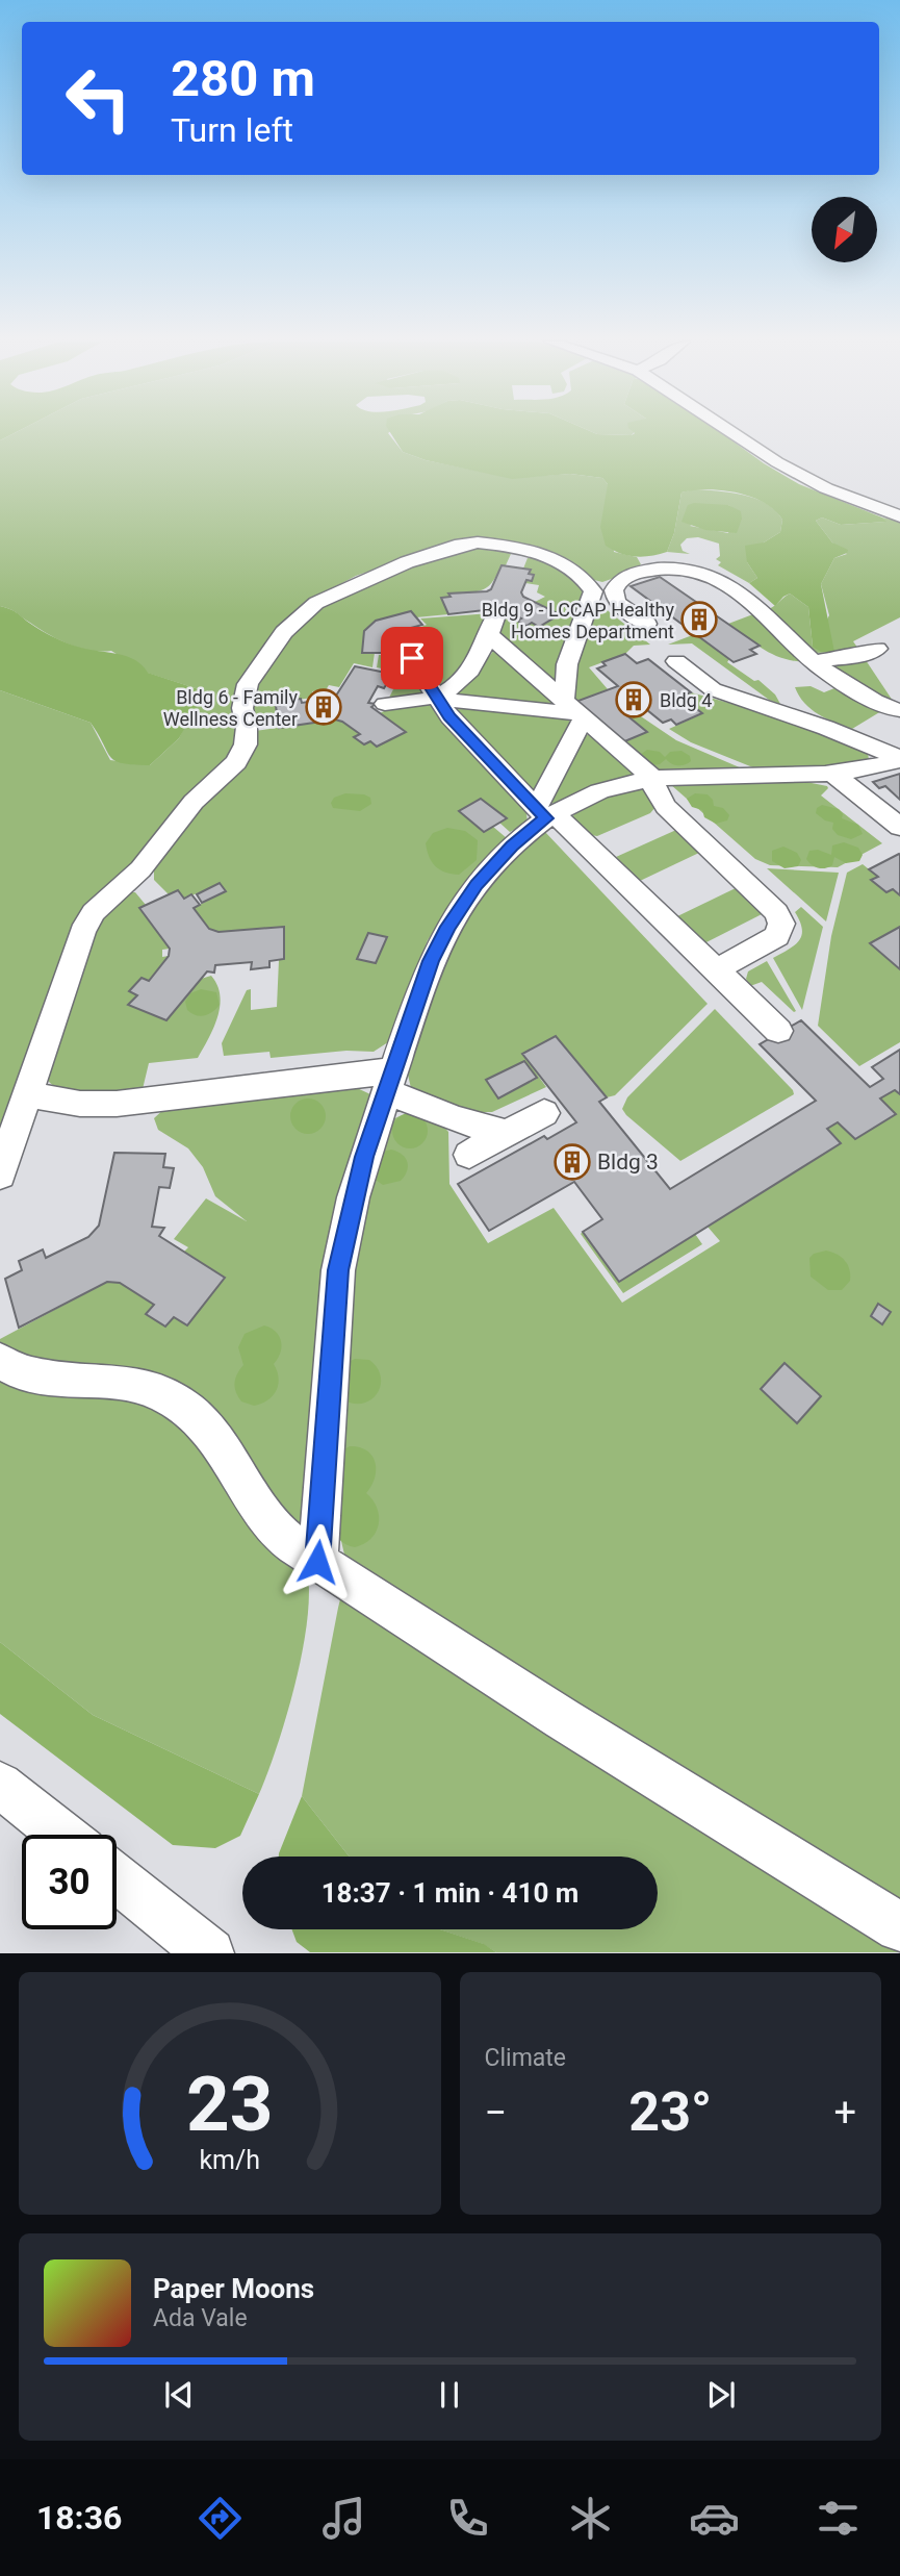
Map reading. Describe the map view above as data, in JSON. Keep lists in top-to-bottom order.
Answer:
{
  "places": {
    "building": [
      "Bldg 9 - LCCAP Healthy Homes Department",
      "Bldg 4",
      "Bldg 6 - Family Wellness Center",
      "Bldg 3"
    ]
  },
  "north": "bottom left",
  "page": {
    "turn": ["280 m", "Turn left"],
    "limit": "30",
    "trip": "18:37 · 1 min · 410 m",
    "tile": "Climate",
    "heat": ["−", "23°", "+"],
    "song": ["Paper Moons", "Ada Vale"],
    "tabs": "18:36",
    "gauge": ["23", "km/h"]
  }
}
